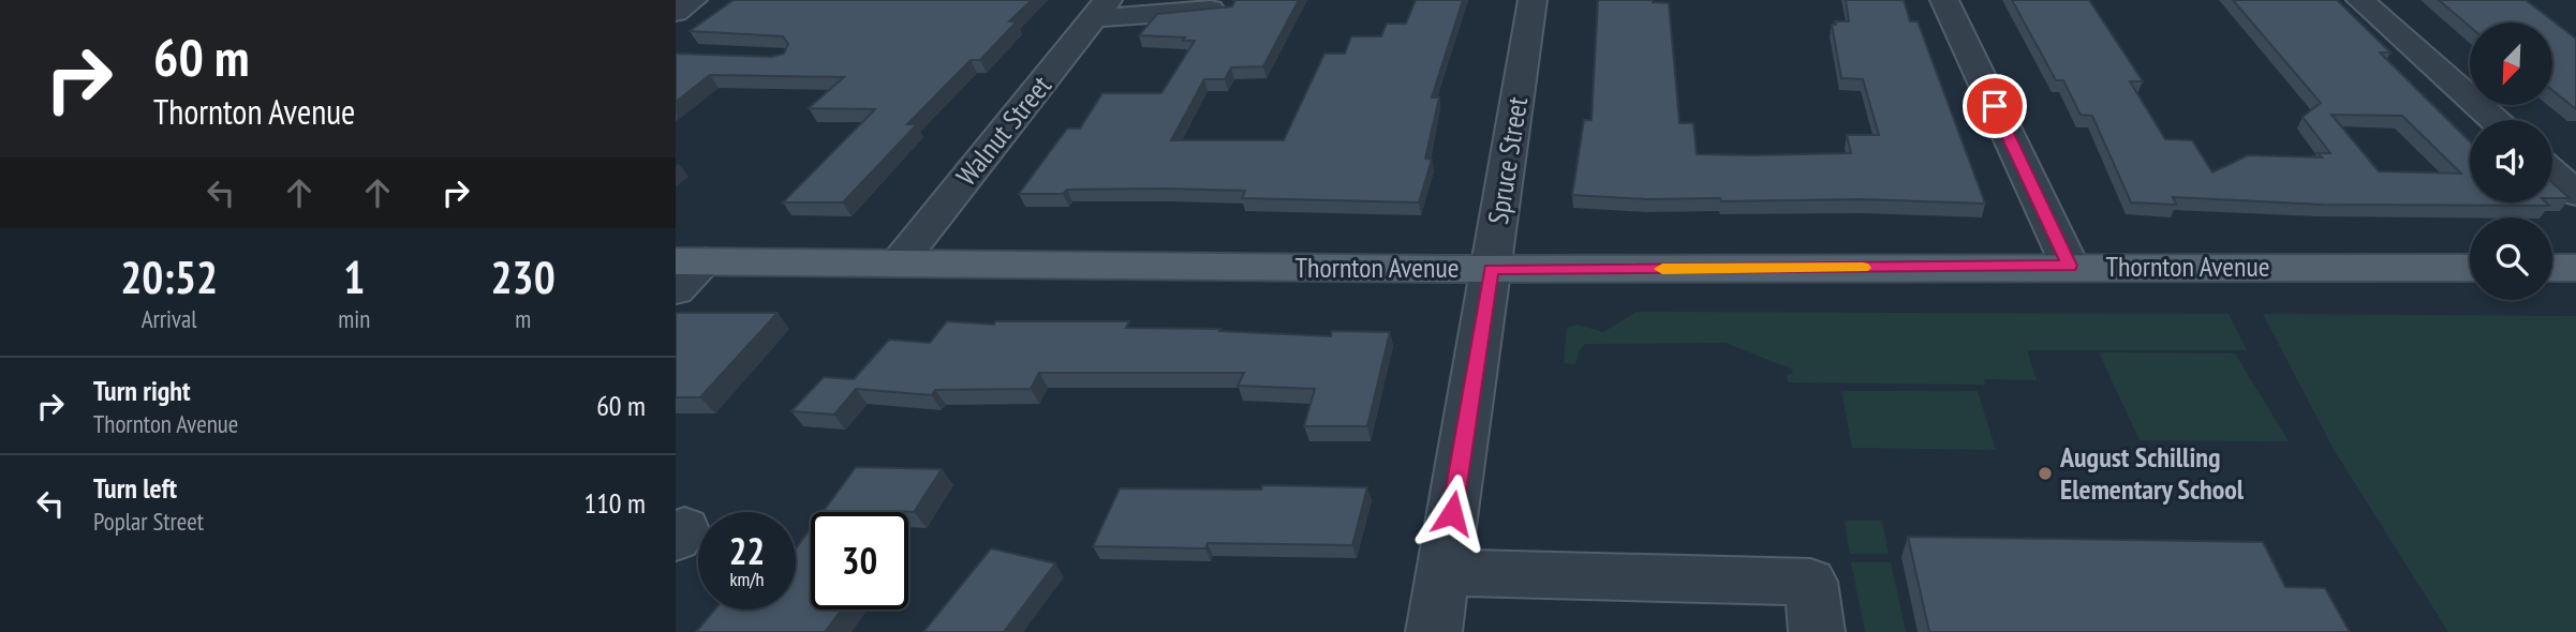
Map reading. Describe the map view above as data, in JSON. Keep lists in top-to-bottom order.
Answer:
{
  "streets": {
    "main road": ["Thornton Avenue"],
    "street": ["Walnut Street", "Spruce Street"]
  },
  "crossings": [
    ["Walnut Street", "Thornton Avenue"],
    ["Spruce Street", "Thornton Avenue"]
  ],
  "places": ["August Schilling Elementary School"],
  "north": "bottom left",
  "page": {
    "turn": ["60 m", "Thornton Avenue"],
    "eta": [
      "20:52",
      "Arrival",
      "1",
      "min",
      "230",
      "m"
    ],
    "list": [
      {
        "name": "Turn right",
        "note": "Thornton Avenue",
        "value": "60 m"
      },
      {
        "name": "Turn left",
        "note": "Poplar Street",
        "value": "110 m"
      }
    ],
    "speed": "22 km/h",
    "limit": "30"
  }
}
